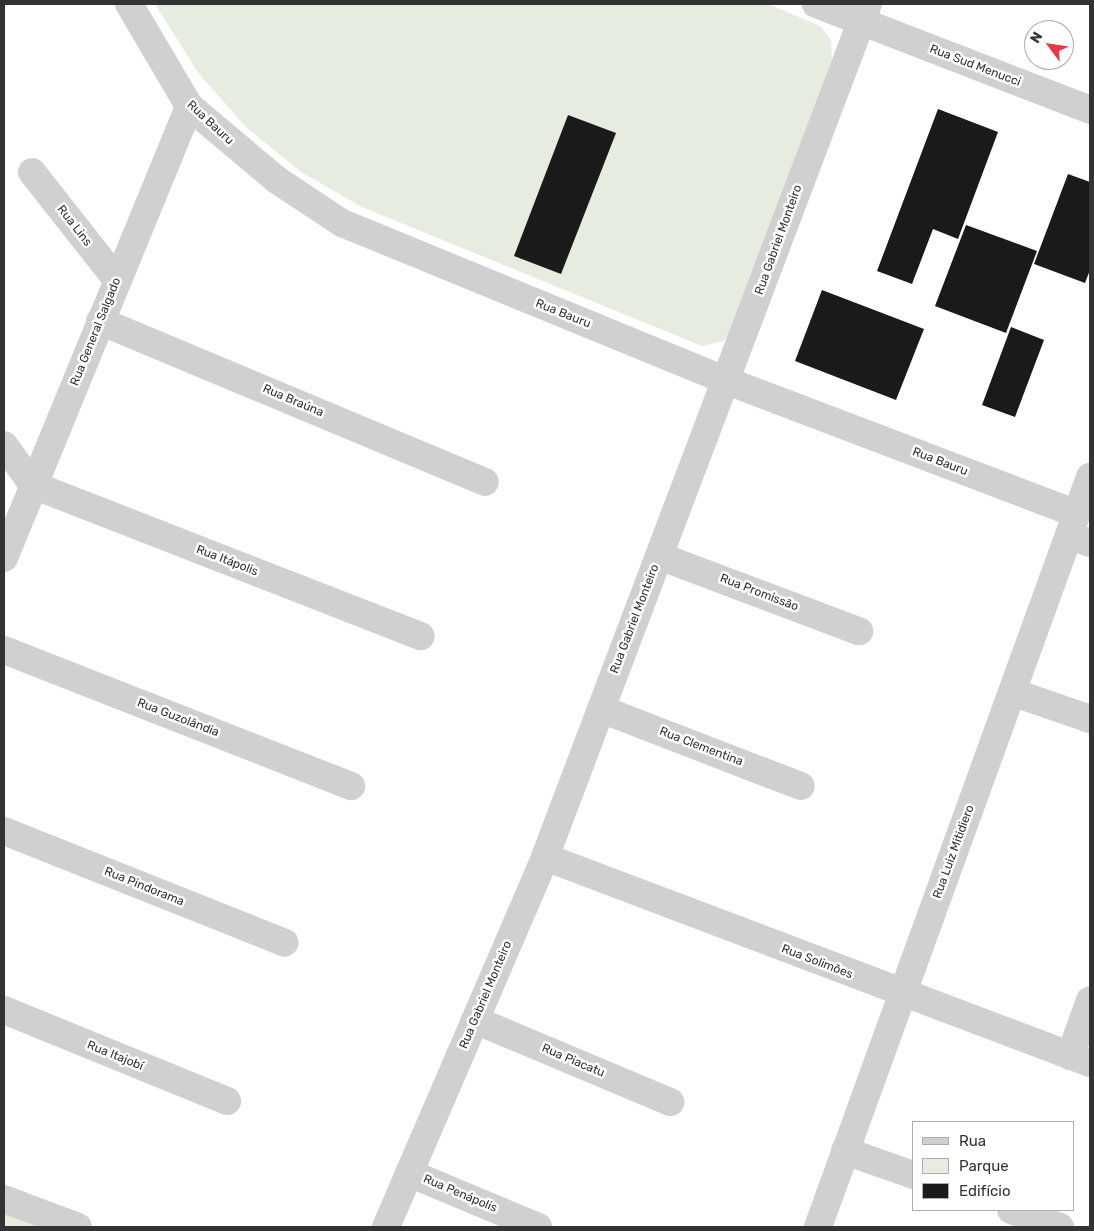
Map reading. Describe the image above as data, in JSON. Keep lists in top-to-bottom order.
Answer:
{
  "streets": {
    "street": [
      "Rua Sud Menucci",
      "Rua Bauru",
      "Rua Lins",
      "Rua Gabriel Monteiro",
      "Rua General Salgado",
      "Rua Braúna",
      "Rua Itápolis",
      "Rua Promissão",
      "Rua Guzolândia",
      "Rua Clementina",
      "Rua Luiz Mitidiero",
      "Rua Pindorama",
      "Rua Solimões",
      "Rua Itajobí",
      "Rua Piacatu",
      "Rua Penápolis"
    ]
  },
  "crossings": [
    ["Rua Sud Menucci", "Rua Gabriel Monteiro"],
    ["Rua Bauru", "Rua Gabriel Monteiro"],
    ["Rua Bauru", "Rua General Salgado"],
    ["Rua Bauru", "Rua Luiz Mitidiero"],
    ["Rua Lins", "Rua General Salgado"],
    ["Rua Gabriel Monteiro", "Rua Promissão"],
    ["Rua Gabriel Monteiro", "Rua Clementina"],
    ["Rua Gabriel Monteiro", "Rua Solimões"],
    ["Rua Gabriel Monteiro", "Rua Piacatu"],
    ["Rua Gabriel Monteiro", "Rua Penápolis"],
    ["Rua General Salgado", "Rua Braúna"],
    ["Rua General Salgado", "Rua Itápolis"],
    ["Rua Luiz Mitidiero", "Rua Solimões"]
  ],
  "legend": ["Rua", "Parque", "Edifício"],
  "north": "top left"
}
